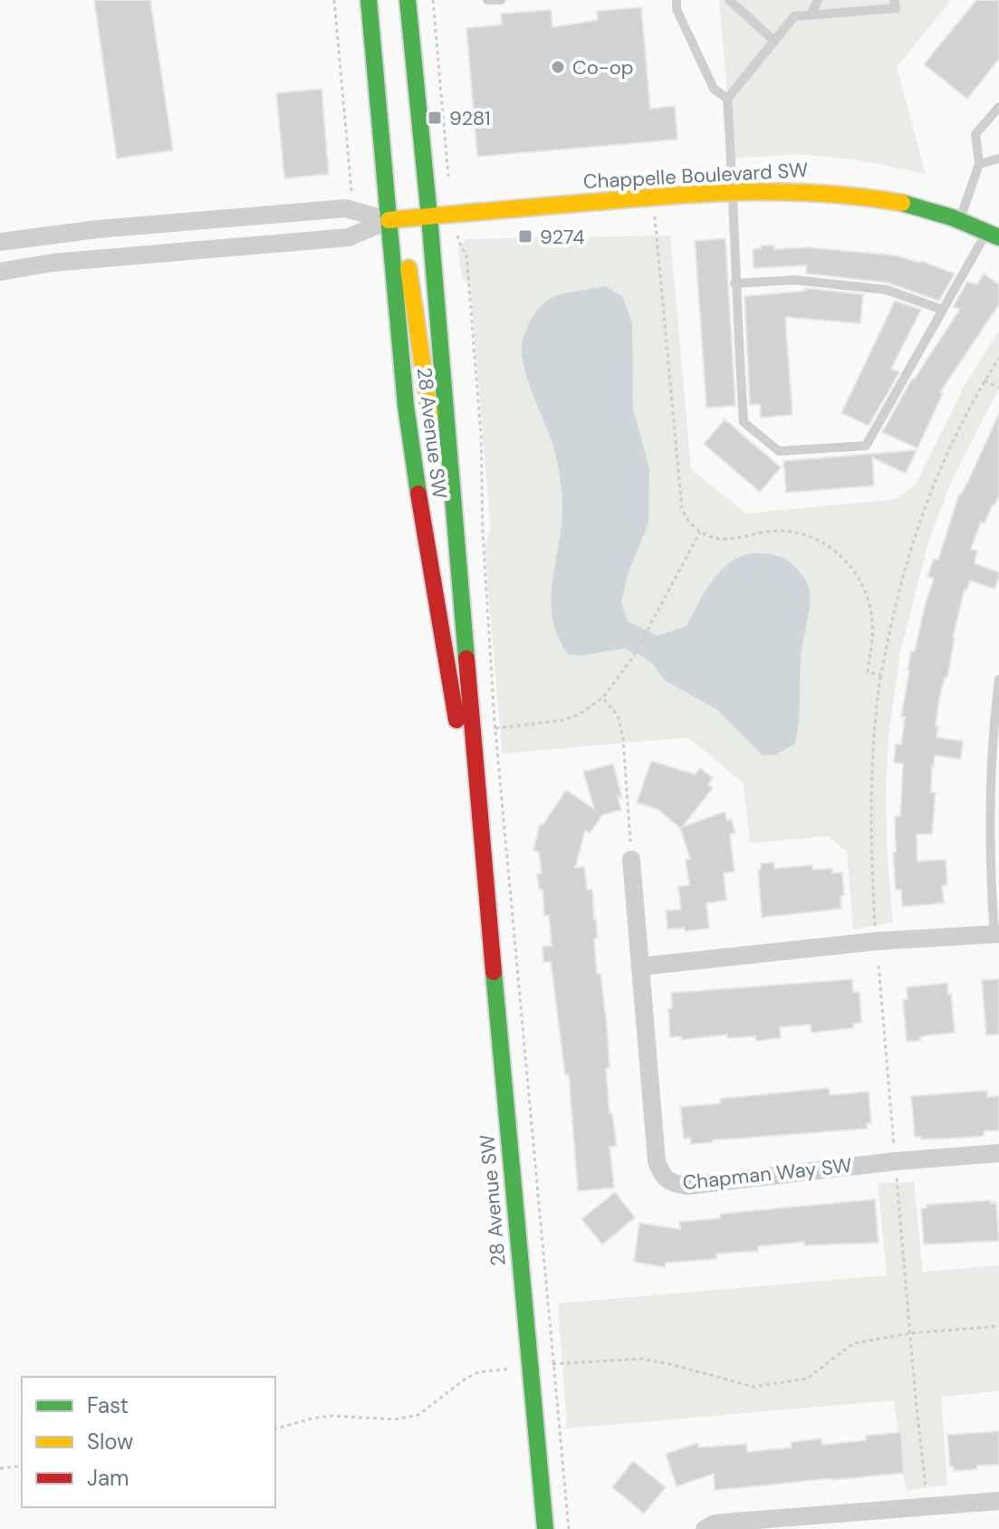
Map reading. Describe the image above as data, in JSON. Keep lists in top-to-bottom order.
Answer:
{
  "streets": {
    "main road": ["Chappelle Boulevard SW", "28 Avenue SW"],
    "street": ["Chapman Way SW"]
  },
  "crossings": [
    ["Chappelle Boulevard SW", "28 Avenue SW"]
  ],
  "places": {
    "other": ["Co-op"],
    "transit": ["9281", "9274"]
  },
  "legend": ["Fast", "Slow", "Jam"]
}
